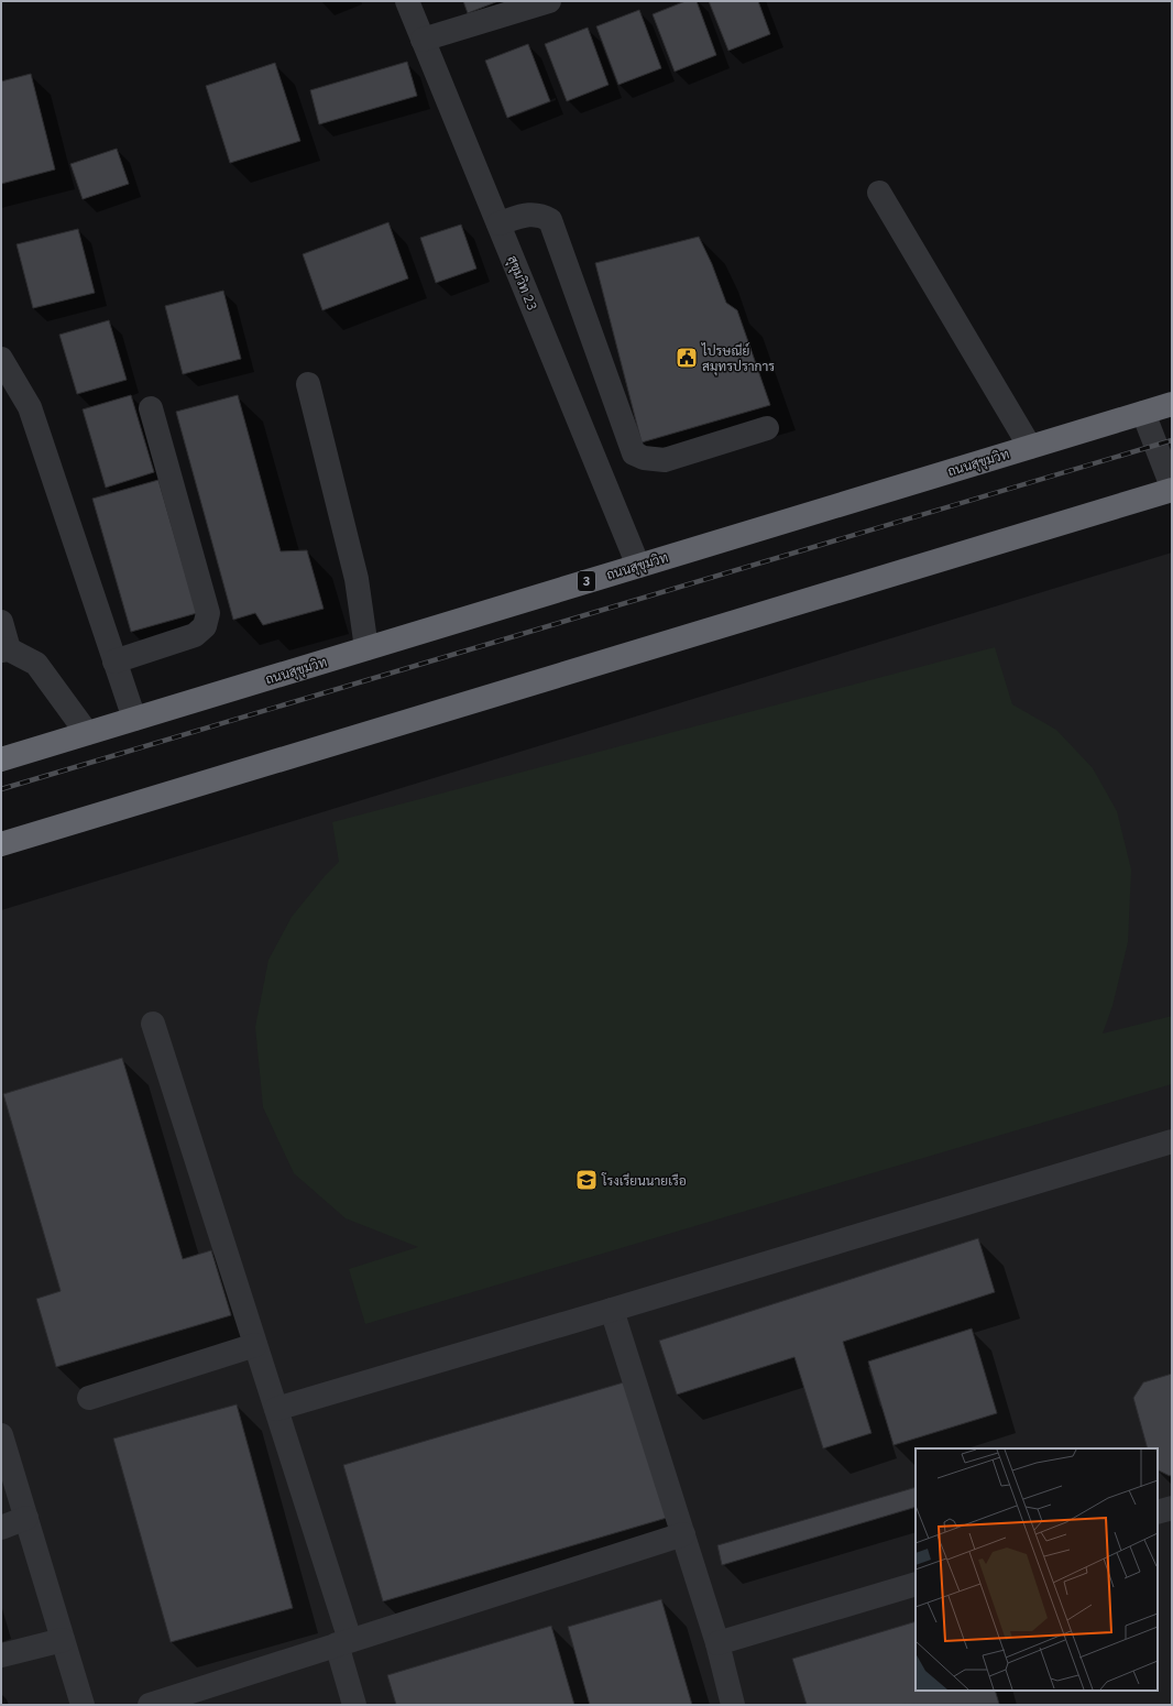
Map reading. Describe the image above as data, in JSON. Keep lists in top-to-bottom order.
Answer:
{
  "streets": {
    "highway": ["ถนนสุขุมวิท", "3"],
    "street": ["สุขุมวิท 23"]
  },
  "crossings": [
    ["สุขุมวิท 23", "ถนนสุขุมวิท"]
  ],
  "places": {
    "public building": ["ไปรษณีย์ สมุทรปราการ"],
    "school or university": ["โรงเรียนนายเรือ"]
  }
}
